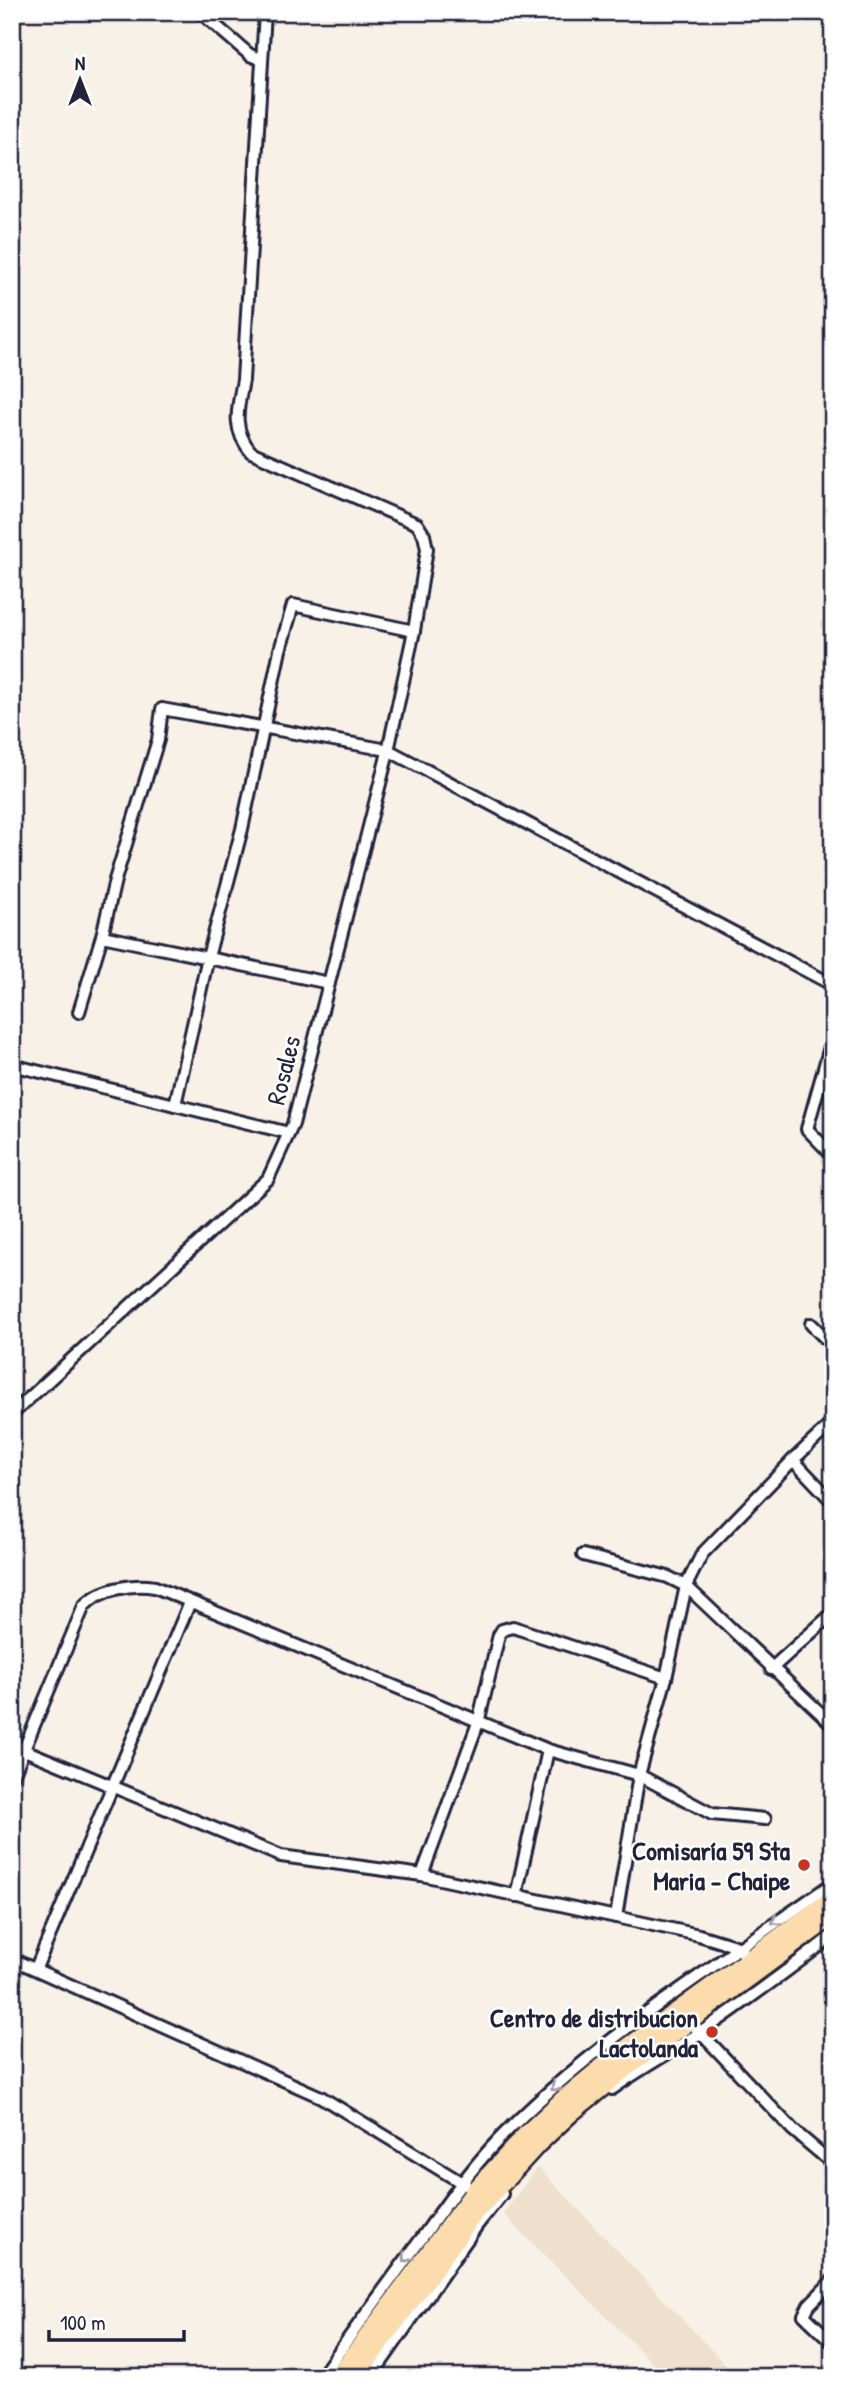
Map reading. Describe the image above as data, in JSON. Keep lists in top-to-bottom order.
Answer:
{
  "streets": {
    "street": ["Rosales"]
  },
  "places": ["Comisaría 59 Sta Maria - Chaipe", "Centro de distribucion Lactolanda"],
  "scale_bar": "100 m",
  "north": "top"
}
